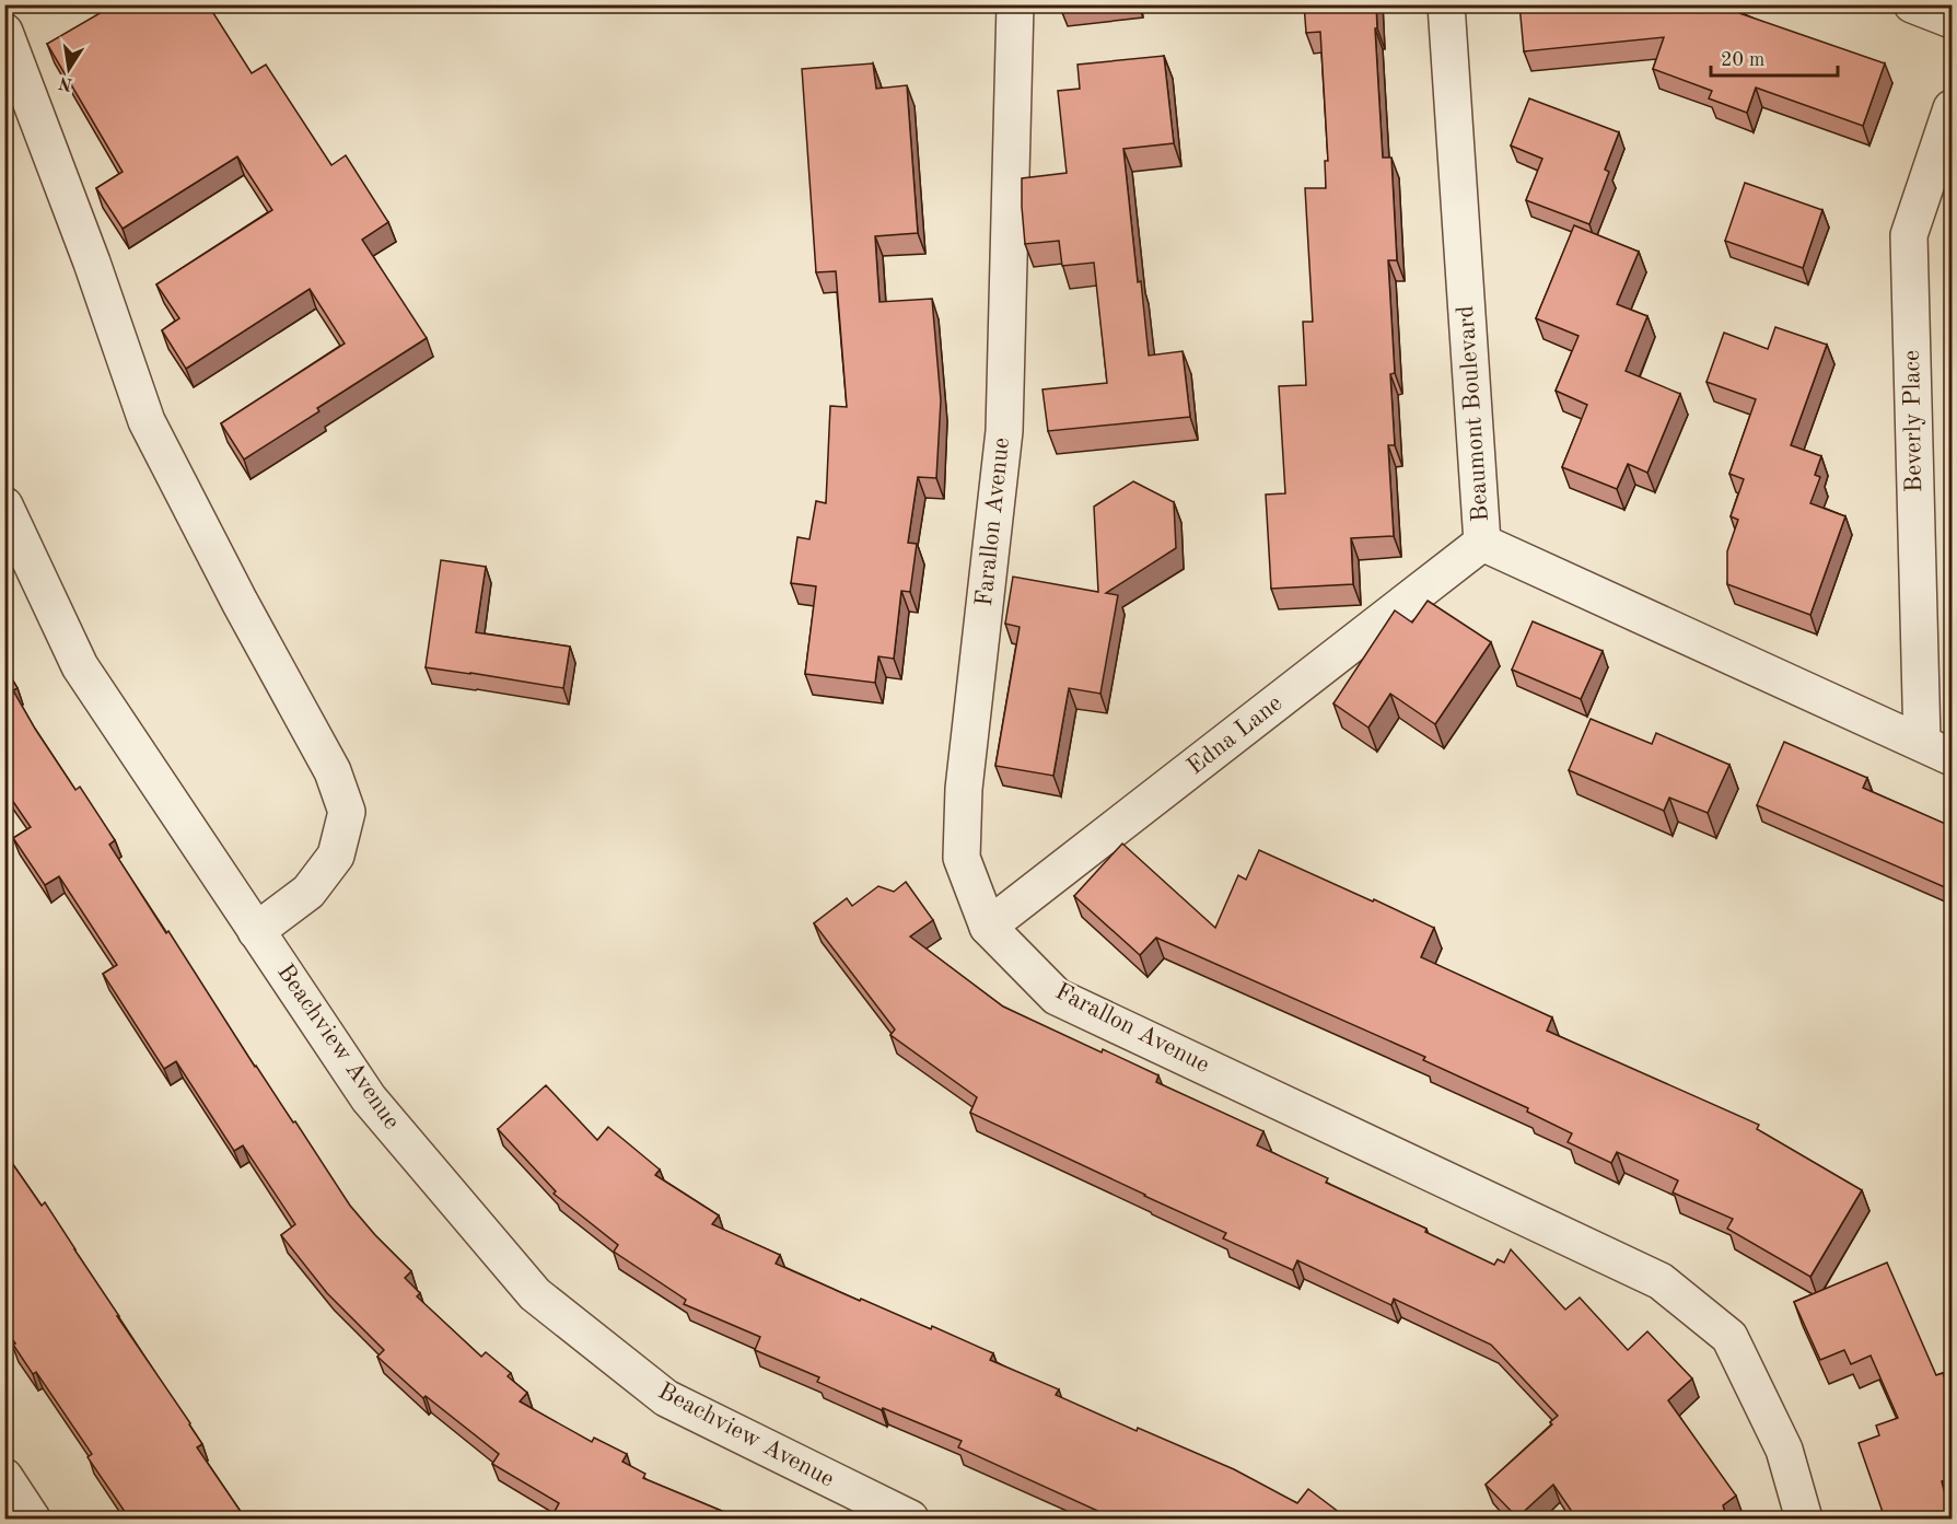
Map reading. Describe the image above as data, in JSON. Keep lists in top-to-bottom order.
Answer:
{
  "streets": {
    "street": [
      "Beaumont Boulevard",
      "Beverly Place",
      "Farallon Avenue",
      "Edna Lane",
      "Beachview Avenue"
    ]
  },
  "crossings": [
    ["Beaumont Boulevard", "Beverly Place"],
    ["Beaumont Boulevard", "Edna Lane"],
    ["Farallon Avenue", "Edna Lane"]
  ],
  "scale_bar": "20 m",
  "north": "bottom"
}
